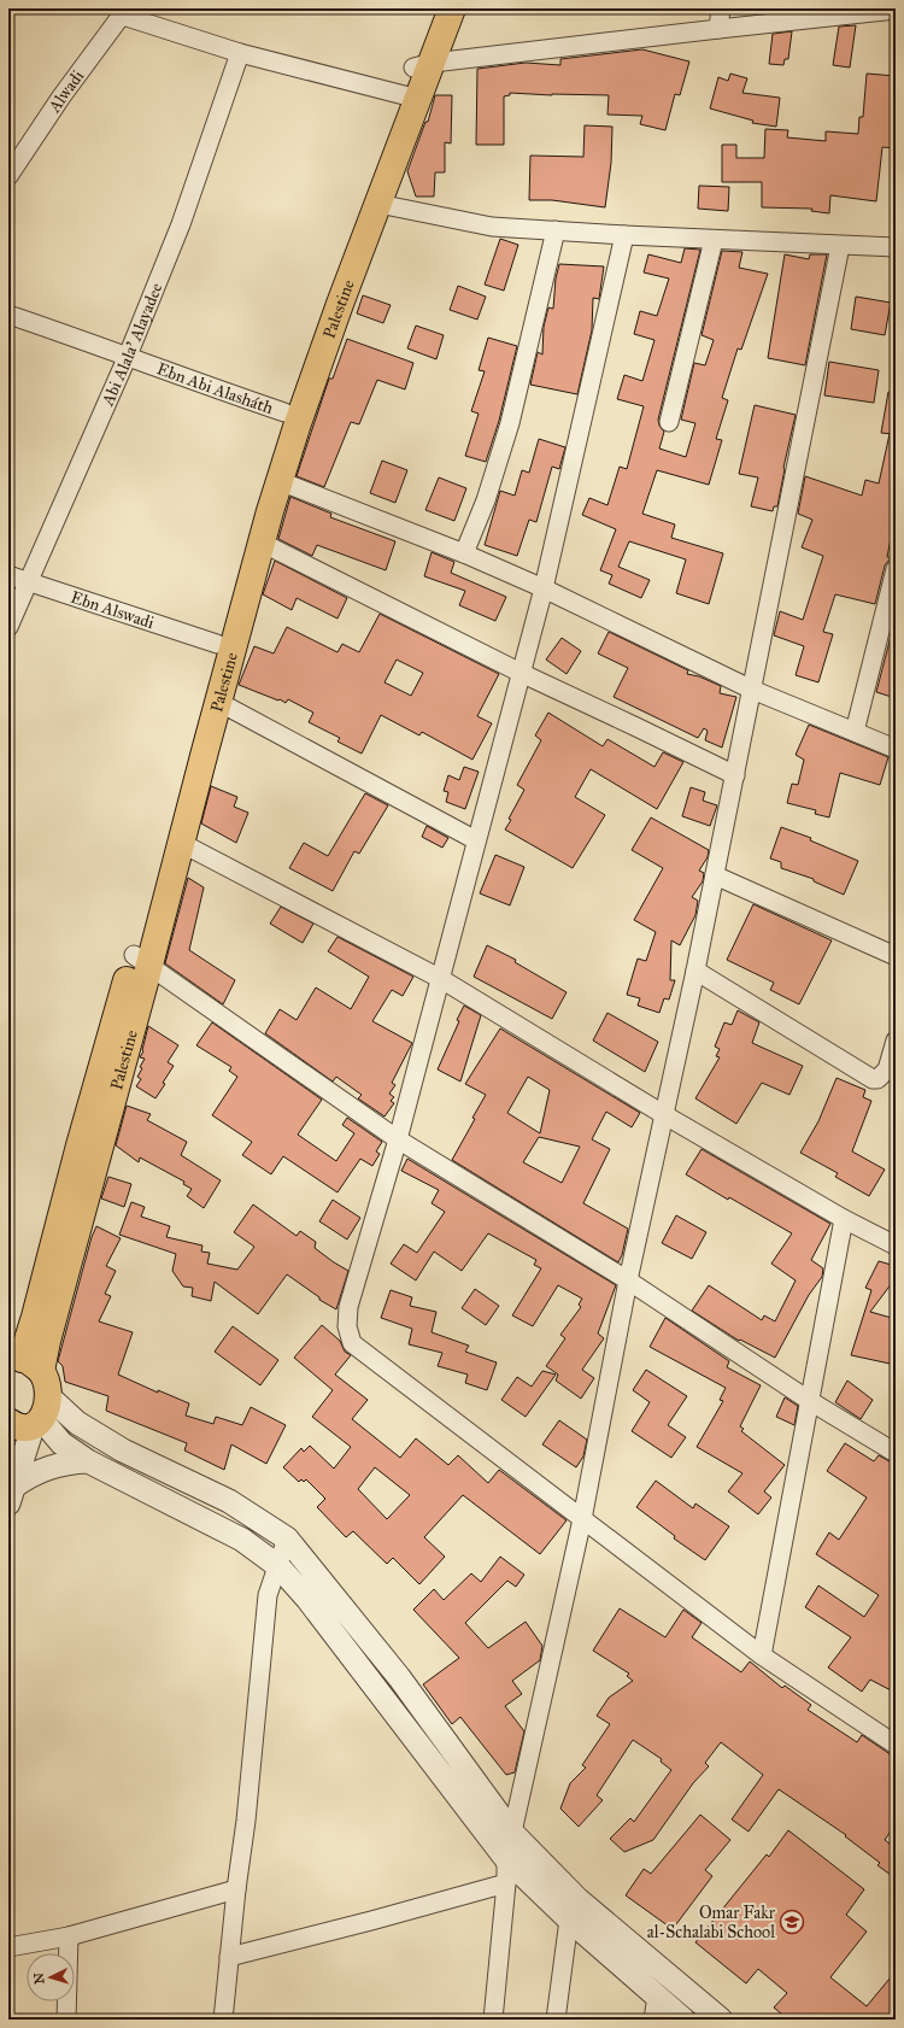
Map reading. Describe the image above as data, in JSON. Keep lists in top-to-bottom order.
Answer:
{
  "streets": {
    "main road": ["Palestine"],
    "street": [
      "Alwadi",
      "Abi Alala' Alayadee",
      "Ebn Abi Alasháth",
      "Ebn Alswadi"
    ]
  },
  "crossings": [
    ["Palestine", "Ebn Abi Alasháth"],
    ["Palestine", "Ebn Alswadi"],
    ["Abi Alala' Alayadee", "Ebn Abi Alasháth"],
    ["Abi Alala' Alayadee", "Ebn Alswadi"]
  ],
  "places": {
    "school or university": ["Omar Fakr al-Schalabi School"]
  },
  "north": "left"
}
